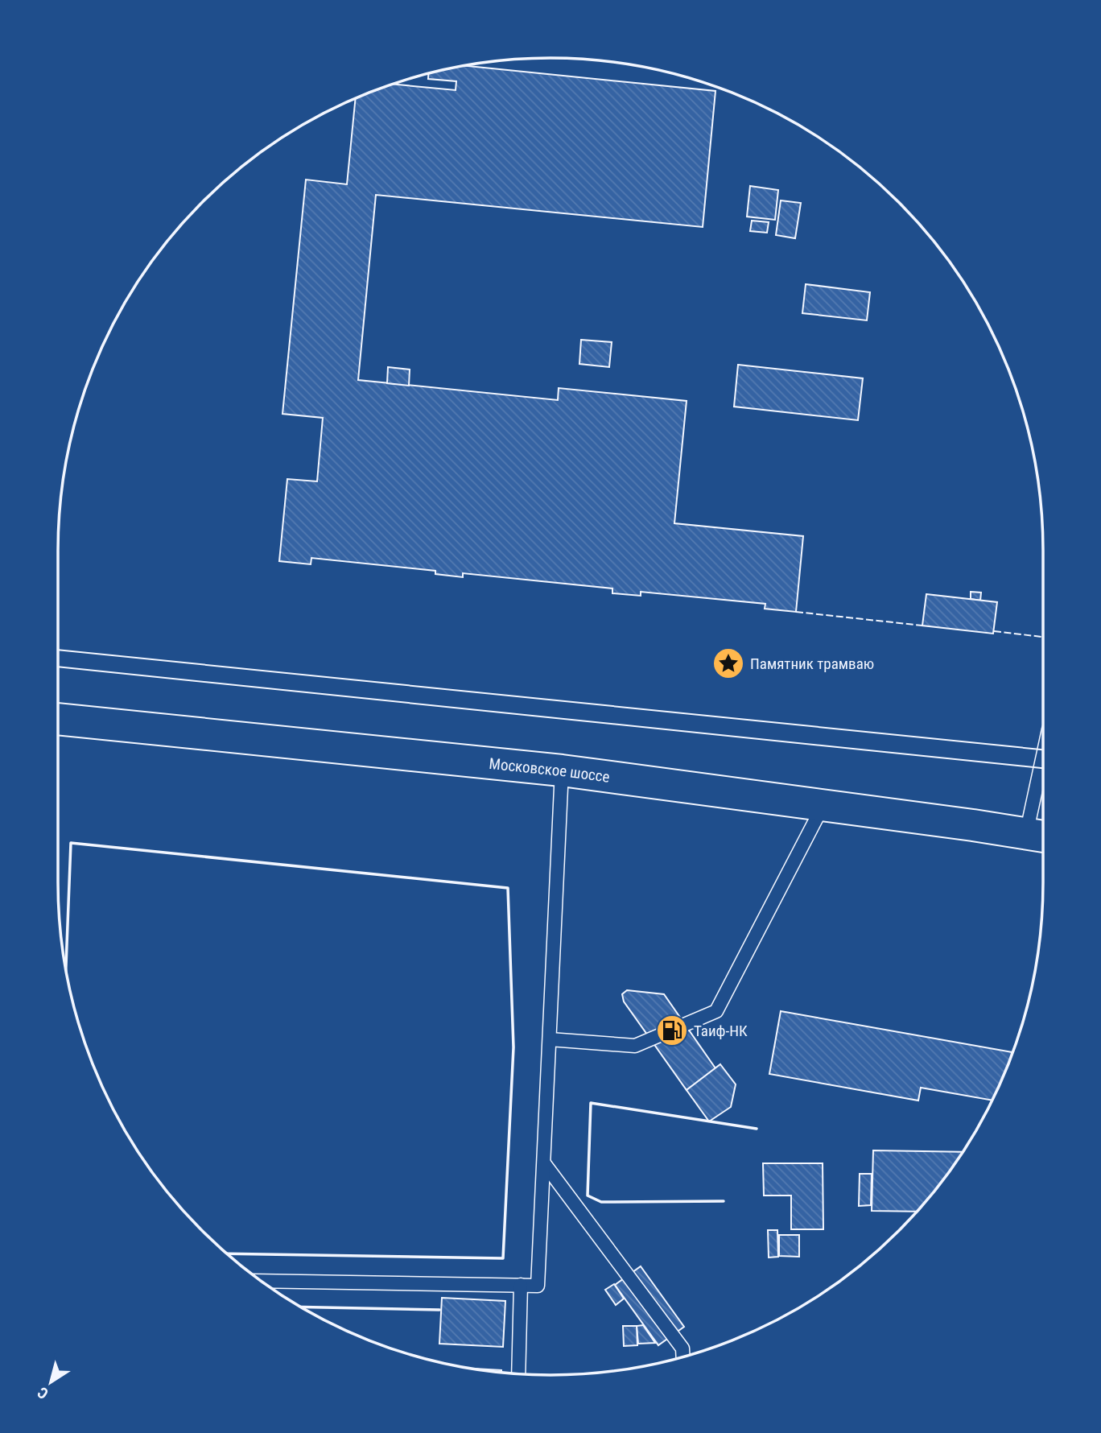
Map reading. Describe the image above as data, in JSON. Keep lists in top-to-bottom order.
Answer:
{
  "streets": {
    "main road": ["Московское шоссе"]
  },
  "places": {
    "place": ["Памятник трамваю"],
    "fuel station": ["Таиф-НК"]
  },
  "north": "bottom left"
}
